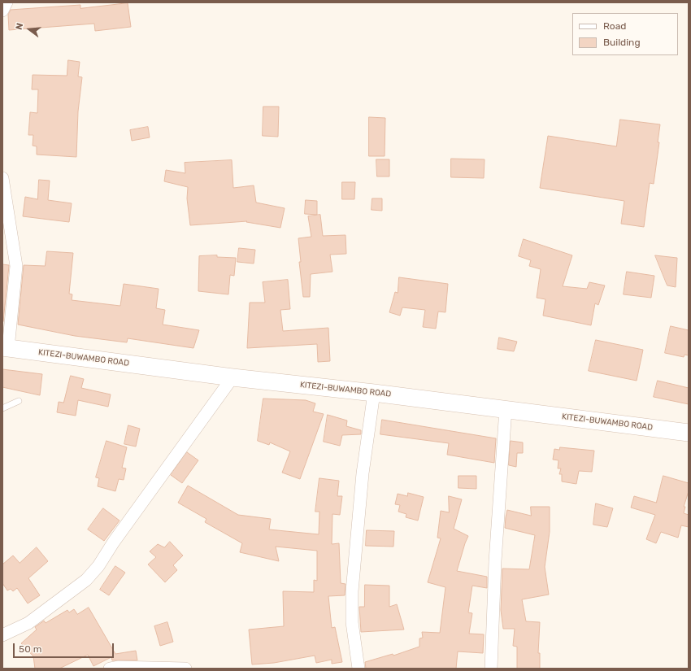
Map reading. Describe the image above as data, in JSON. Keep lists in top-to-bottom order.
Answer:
{
  "streets": {
    "street": ["KITEZI-BUWAMBO ROAD"]
  },
  "legend": ["Road", "Building"],
  "scale_bar": "50 m",
  "north": "left"
}
